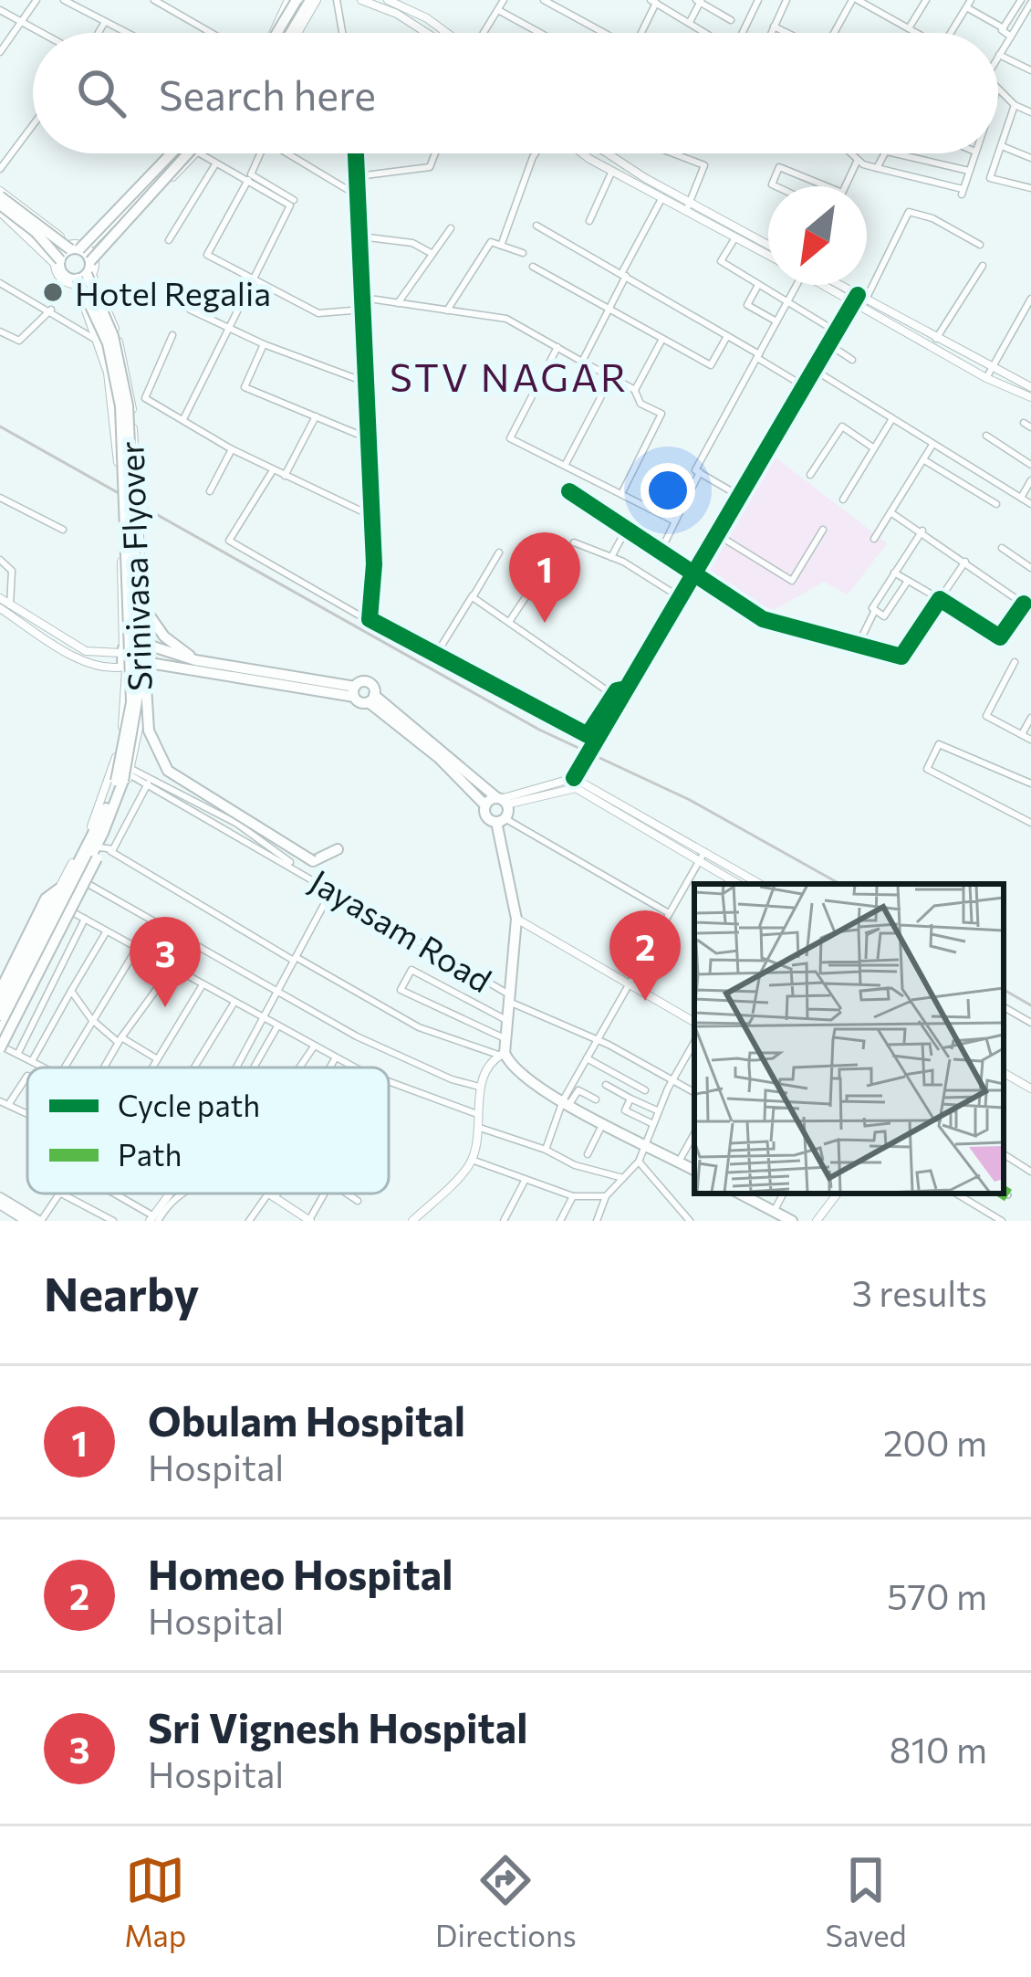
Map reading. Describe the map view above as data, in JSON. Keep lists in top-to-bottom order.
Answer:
{
  "streets": {
    "main road": ["Srinivasa Flyover"],
    "street": ["Jayasam Road"]
  },
  "districts": ["STV NAGAR"],
  "places": ["Hotel Regalia"],
  "legend": ["Cycle path", "Path"],
  "north": "bottom left",
  "page": {
    "search": "Search here",
    "pins": ["1", "2", "3"],
    "heading": ["Nearby", "3 results"],
    "list": [
      {
        "mark": "1",
        "name": "Obulam Hospital",
        "note": "Hospital",
        "value": "200 m"
      },
      {
        "mark": "2",
        "name": "Homeo Hospital",
        "note": "Hospital",
        "value": "570 m"
      },
      {
        "mark": "3",
        "name": "Sri Vignesh Hospital",
        "note": "Hospital",
        "value": "810 m"
      }
    ],
    "nav": ["Map", "Directions", "Saved"]
  }
}
